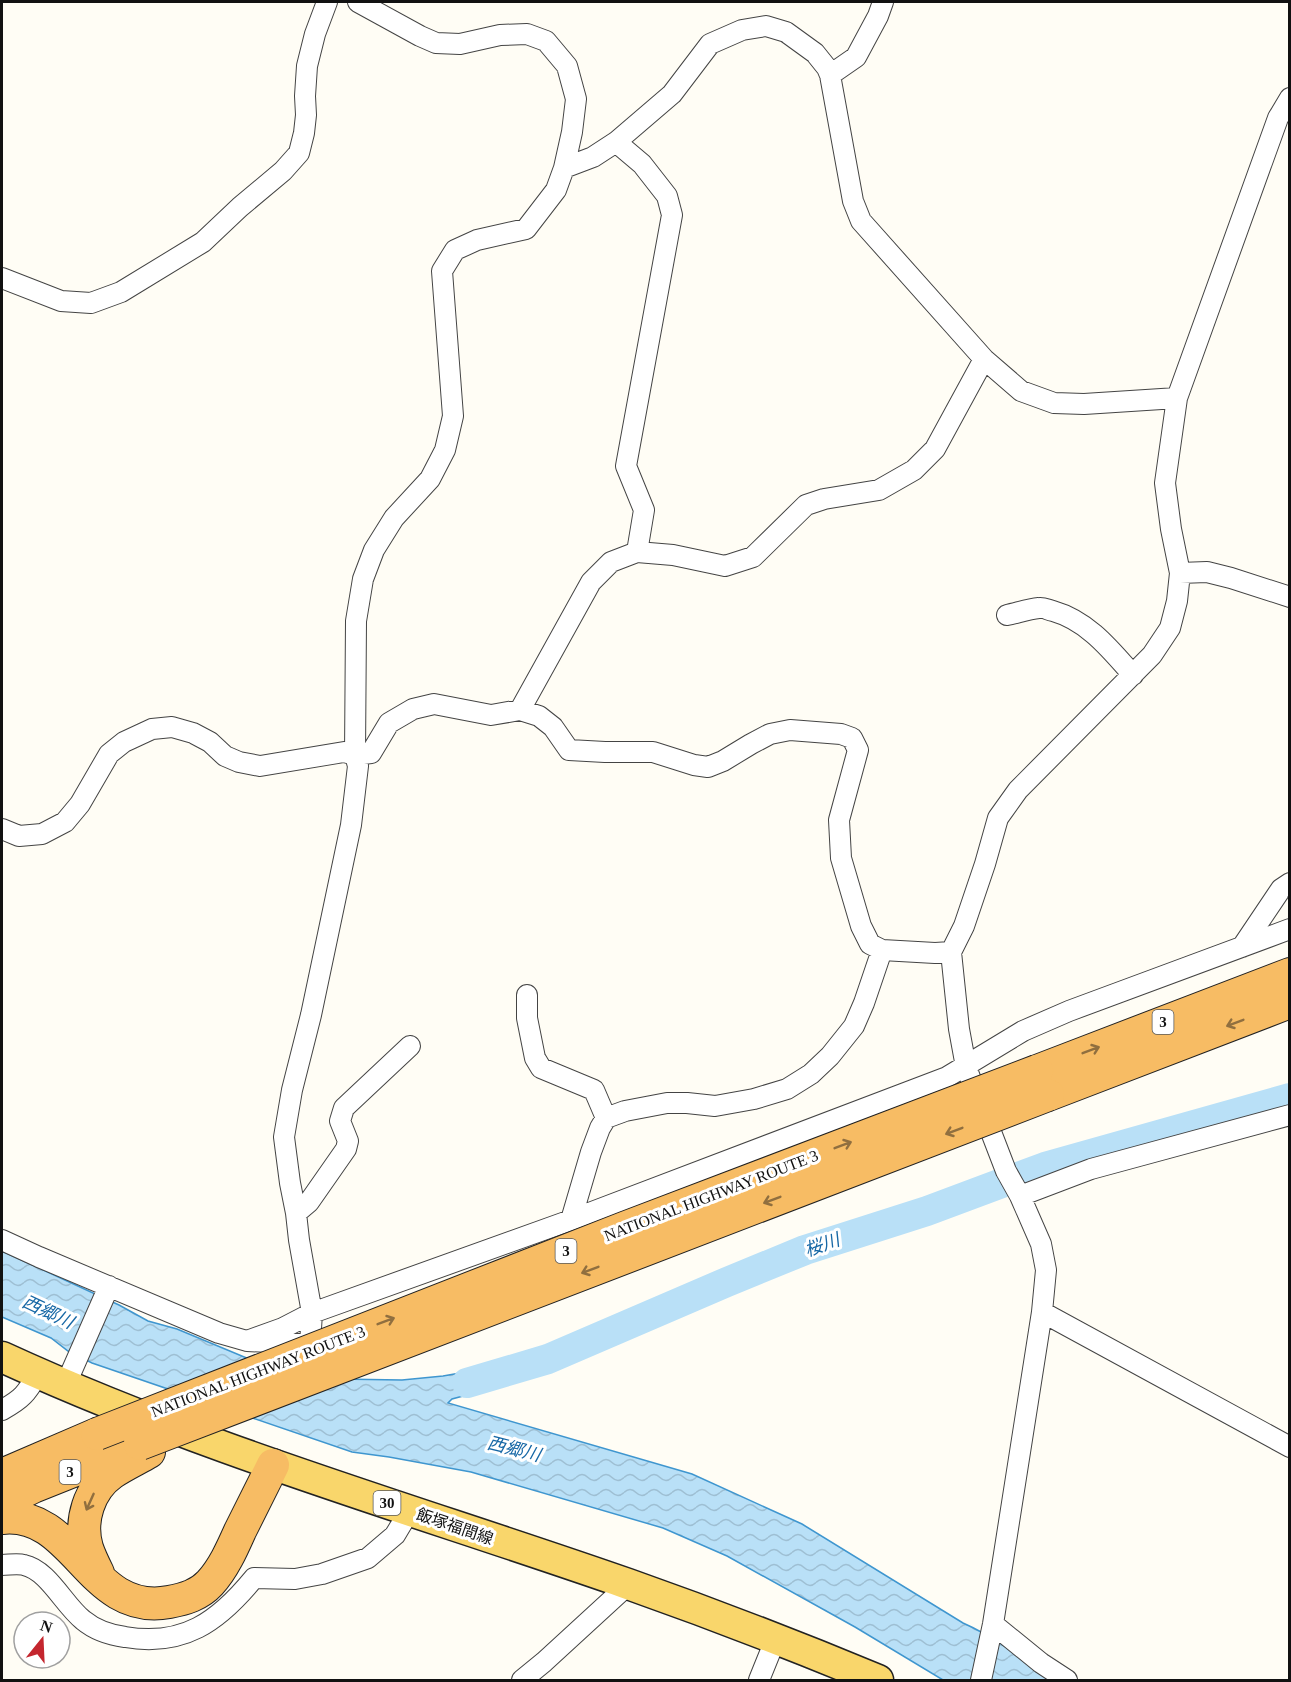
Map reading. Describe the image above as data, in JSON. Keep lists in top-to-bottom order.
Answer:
{
  "streets": {
    "highway": ["3", "NATIONAL HIGHWAY ROUTE 3"],
    "main road": ["30", "飯塚福間線"]
  },
  "crossings": [
    ["3", "NATIONAL HIGHWAY ROUTE 3"],
    ["30", "飯塚福間線"]
  ],
  "water": ["桜川", "西郷川"],
  "north": "top"
}
